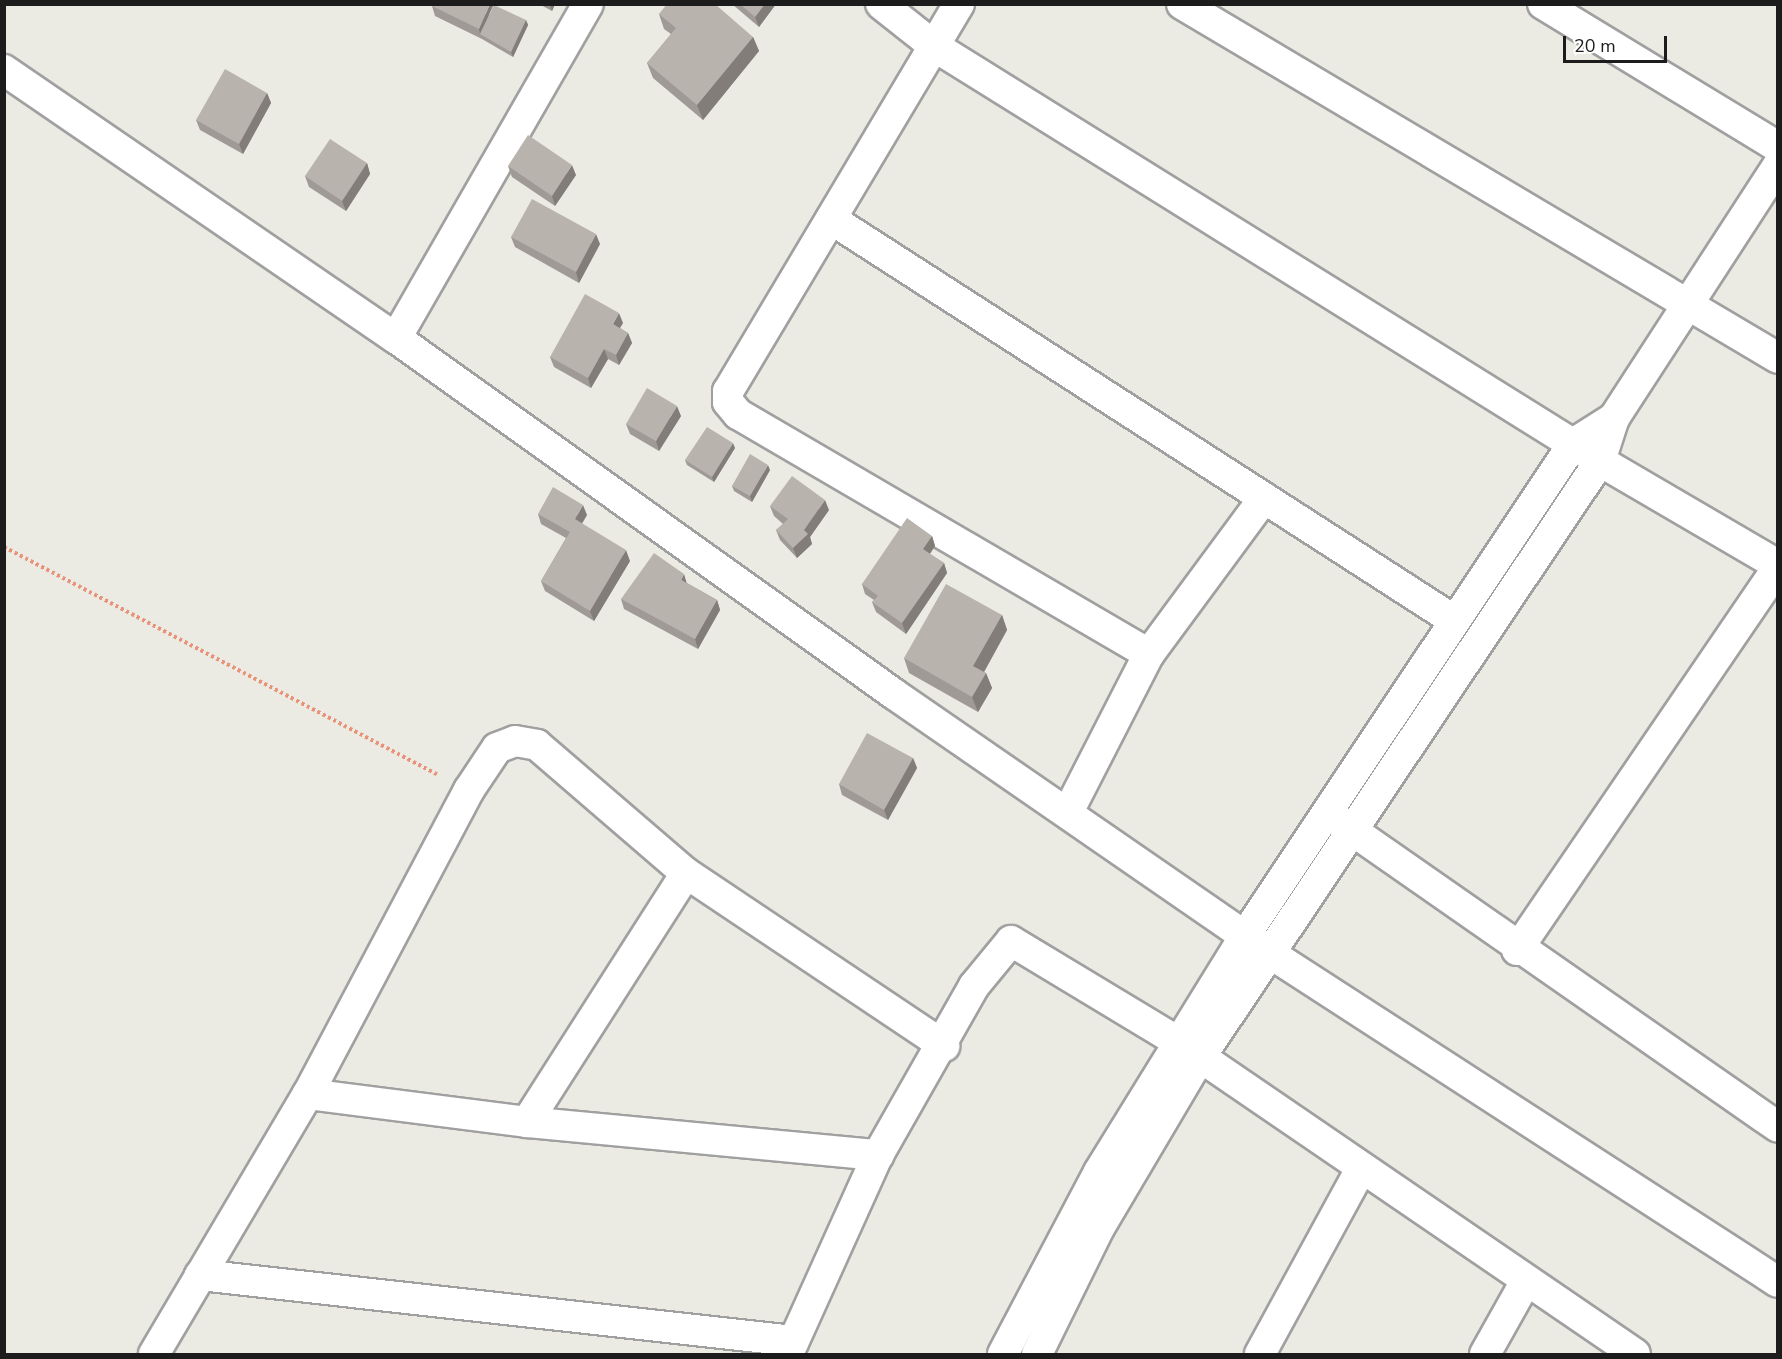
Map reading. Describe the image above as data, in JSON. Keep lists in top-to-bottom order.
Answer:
{
  "scale_bar": "20 m"
}
